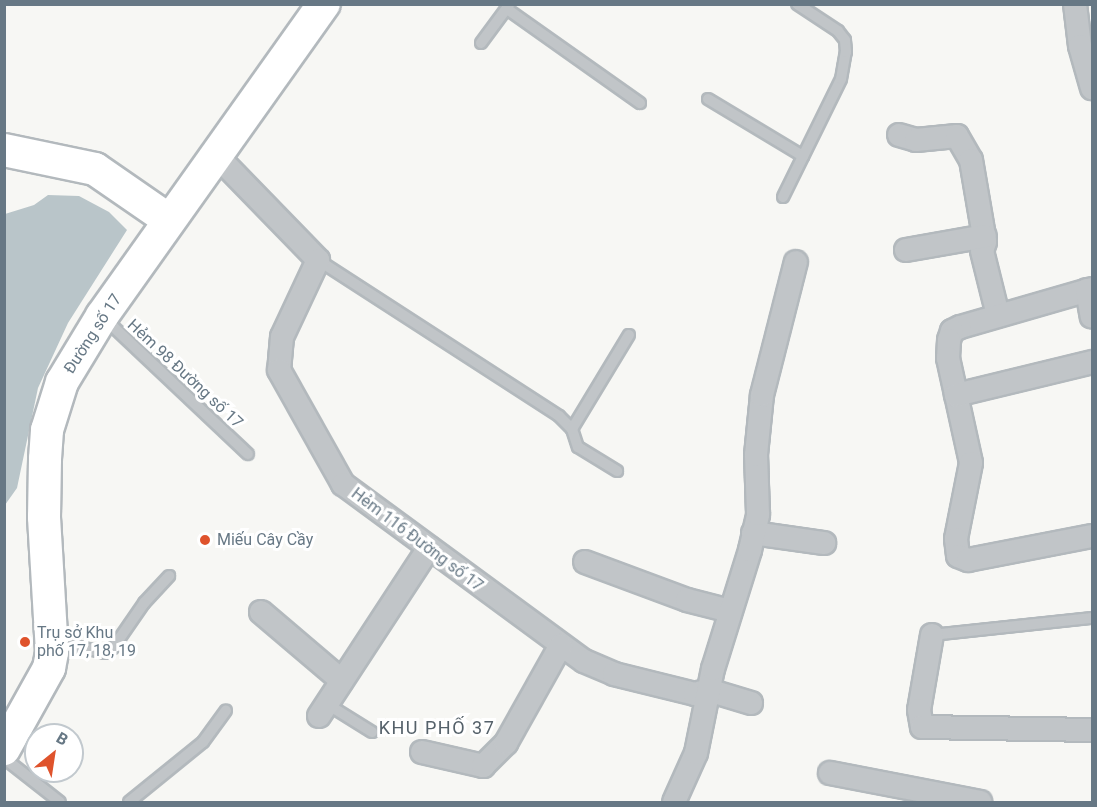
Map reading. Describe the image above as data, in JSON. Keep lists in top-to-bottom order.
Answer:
{
  "streets": {
    "street": ["Đường số 17", "Hẻm 116 Đường số 17"],
    "lane": ["Hẻm 98 Đường số 17"]
  },
  "crossings": [
    ["Đường số 17", "Hẻm 98 Đường số 17"]
  ],
  "districts": ["KHU PHỐ 37"],
  "places": ["Miếu Cây Cầy", "Trụ sở Khu phố 17, 18, 19"],
  "north": "top right"
}
